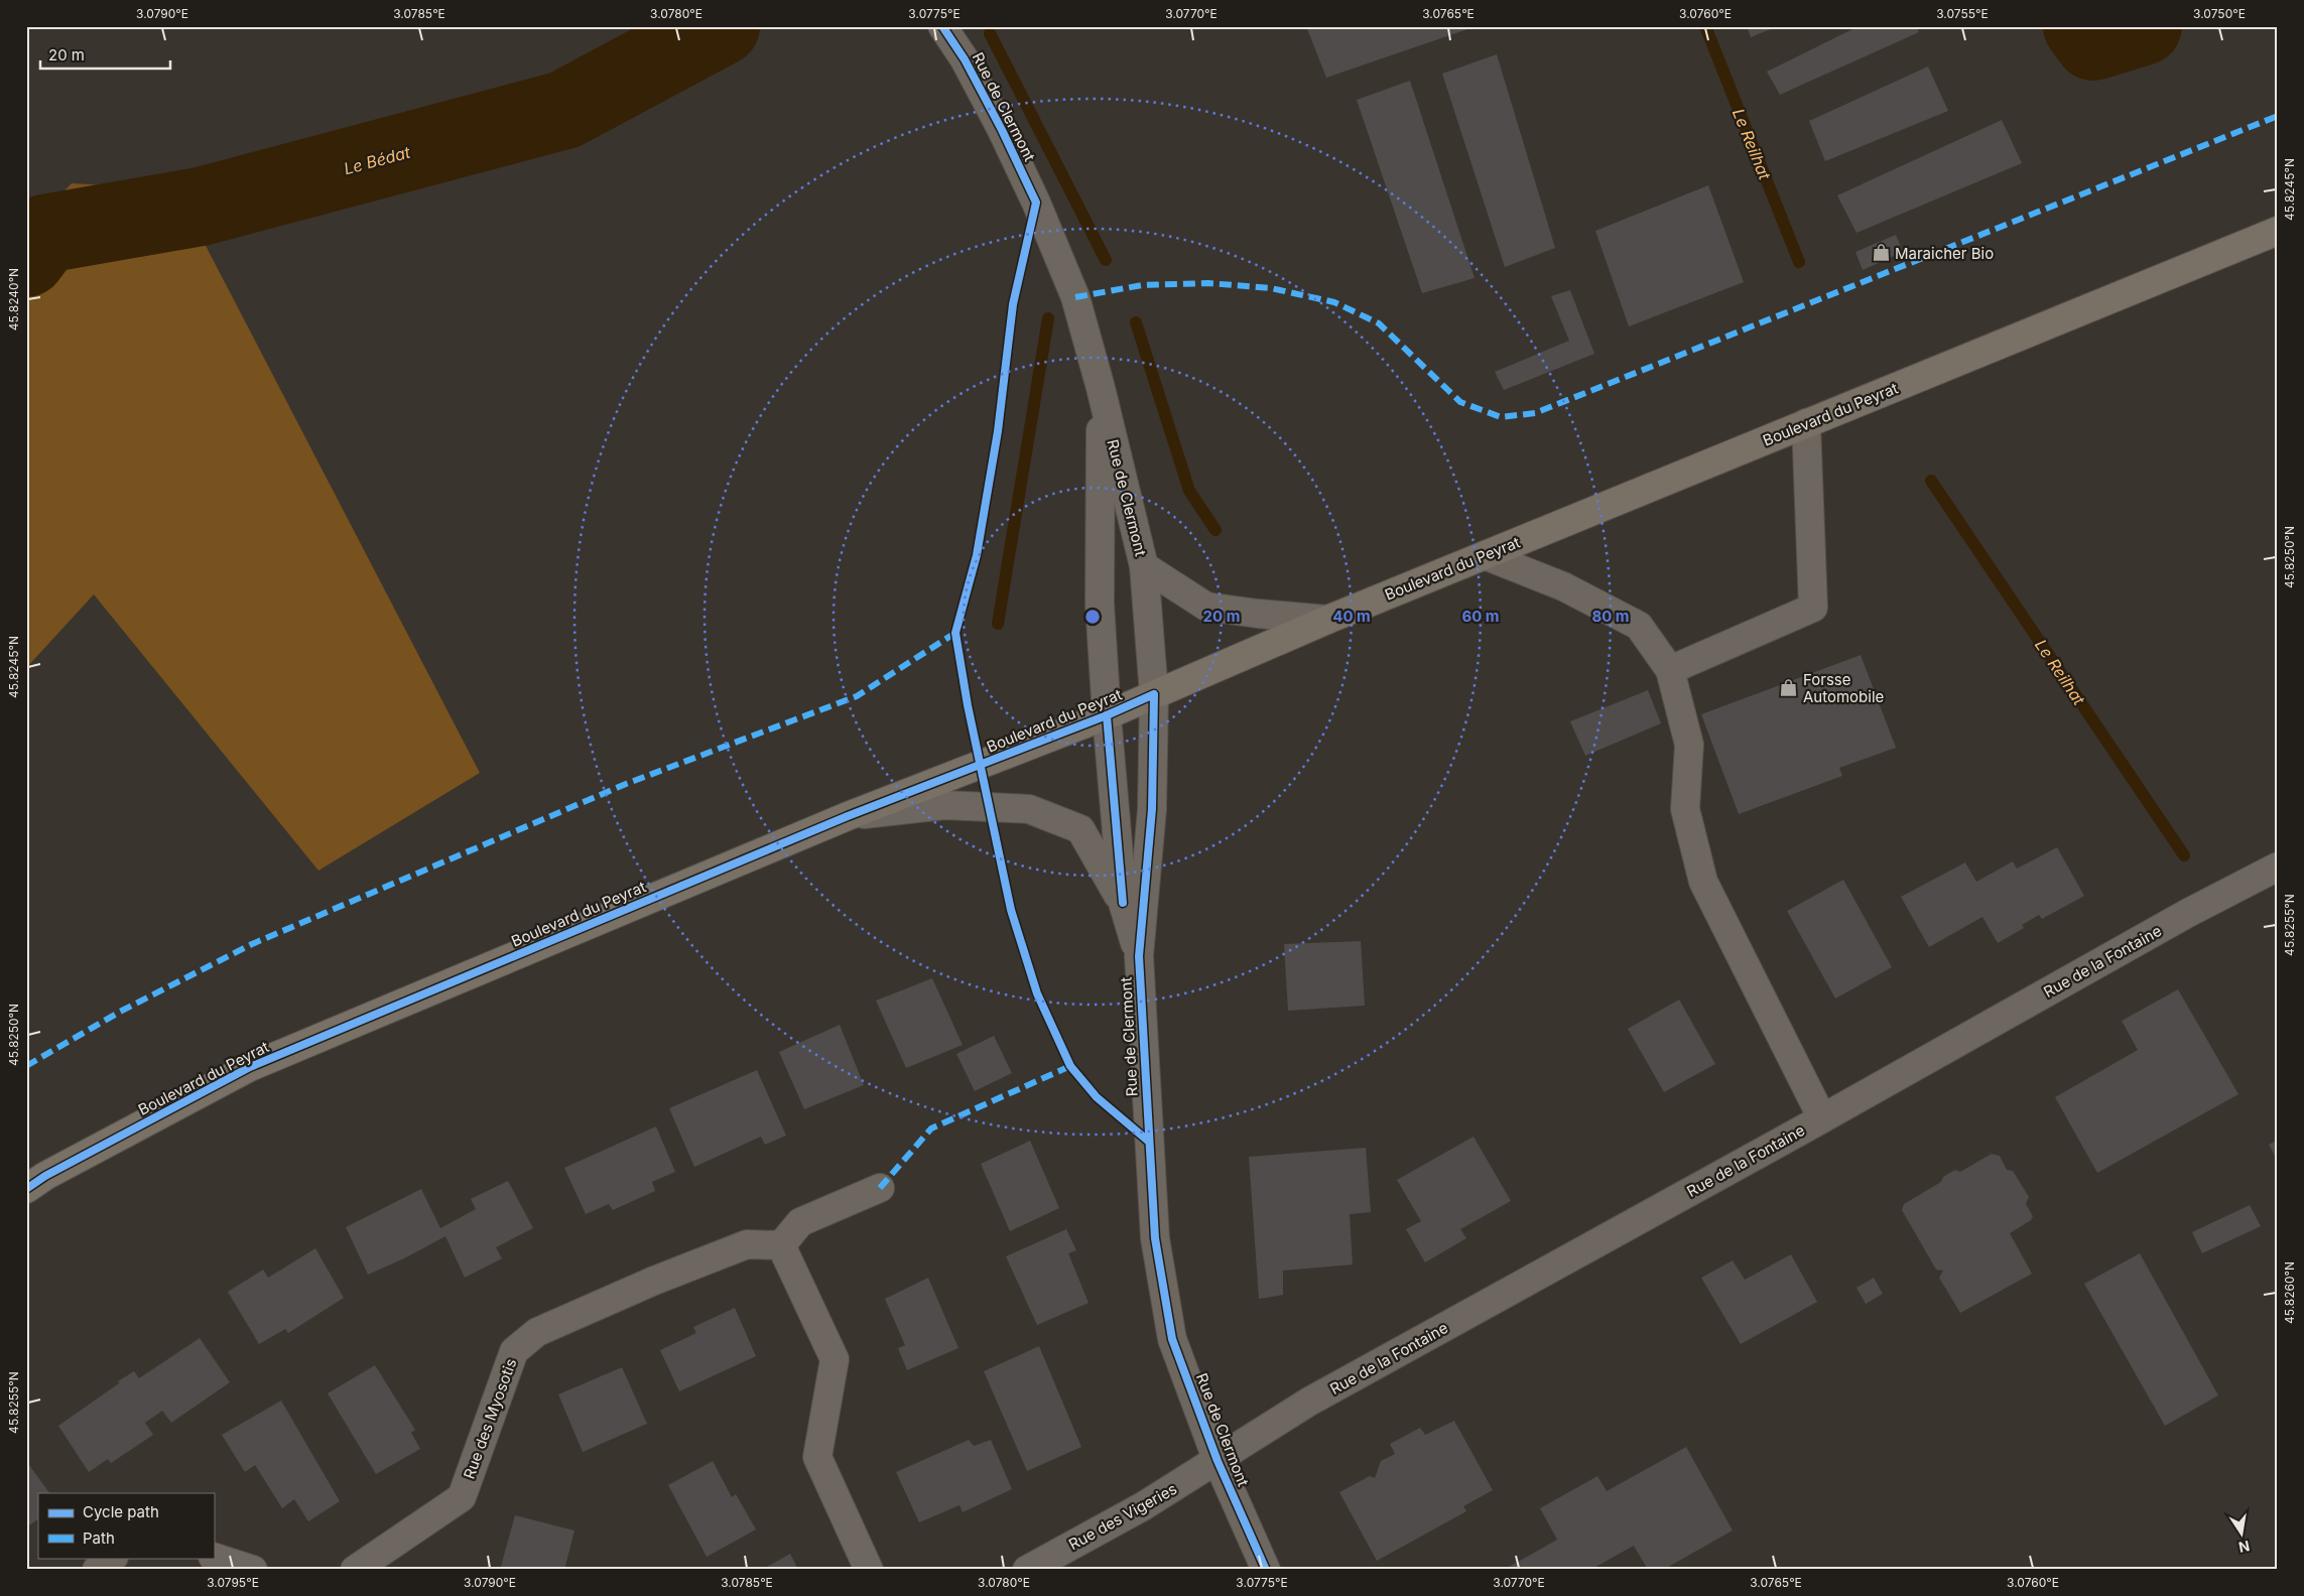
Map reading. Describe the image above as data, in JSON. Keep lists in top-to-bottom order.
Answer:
{
  "streets": {
    "main road": ["Boulevard du Peyrat"],
    "street": [
      "Rue de Clermont",
      "Rue de la Fontaine",
      "Rue des Myosotis",
      "Rue des Vigeries"
    ]
  },
  "crossings": [
    ["Rue de Clermont", "Boulevard du Peyrat"],
    ["Rue de Clermont", "Rue de la Fontaine"],
    ["Rue de Clermont", "Rue des Vigeries"],
    ["Rue de la Fontaine", "Rue des Vigeries"]
  ],
  "water": ["Le Reilhat", "Le Bédat"],
  "places": {
    "shop": ["Maraicher Bio", "Forsse Automobile"]
  },
  "legend": ["Cycle path", "Path"],
  "scale_bar": "20 m",
  "north": "bottom",
  "coordinates": [
    "3.0790°E",
    "3.0785°E",
    "3.0780°E",
    "3.0775°E",
    "3.0770°E",
    "3.0765°E",
    "3.0760°E",
    "3.0755°E",
    "3.0750°E",
    "45.8245°N",
    "45.8240°N",
    "45.8250°N",
    "45.8255°N",
    "45.8260°N",
    "3.0795°E"
  ],
  "rings": [
    "20 m",
    "40 m",
    "60 m",
    "80 m"
  ]
}
